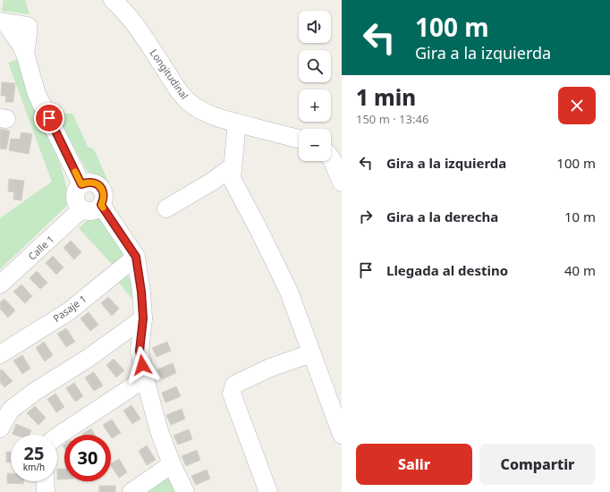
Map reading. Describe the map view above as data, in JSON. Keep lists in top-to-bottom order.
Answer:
{
  "streets": {
    "street": ["Longitudinal", "Calle 1", "Pasaje 1"]
  },
  "page": {
    "turn": ["100 m", "Gira a la izquierda"],
    "map_buttons": ["+", "−"],
    "heading": ["1 min", "150 m · 13:46"],
    "list": [
      {
        "name": "Gira a la izquierda",
        "value": "100 m"
      },
      {
        "name": "Gira a la derecha",
        "value": "10 m"
      },
      {
        "name": "Llegada al destino",
        "value": "40 m"
      }
    ],
    "speed": "25 km/h",
    "limit": "30",
    "buttons": ["Salir", "Compartir"]
  }
}
